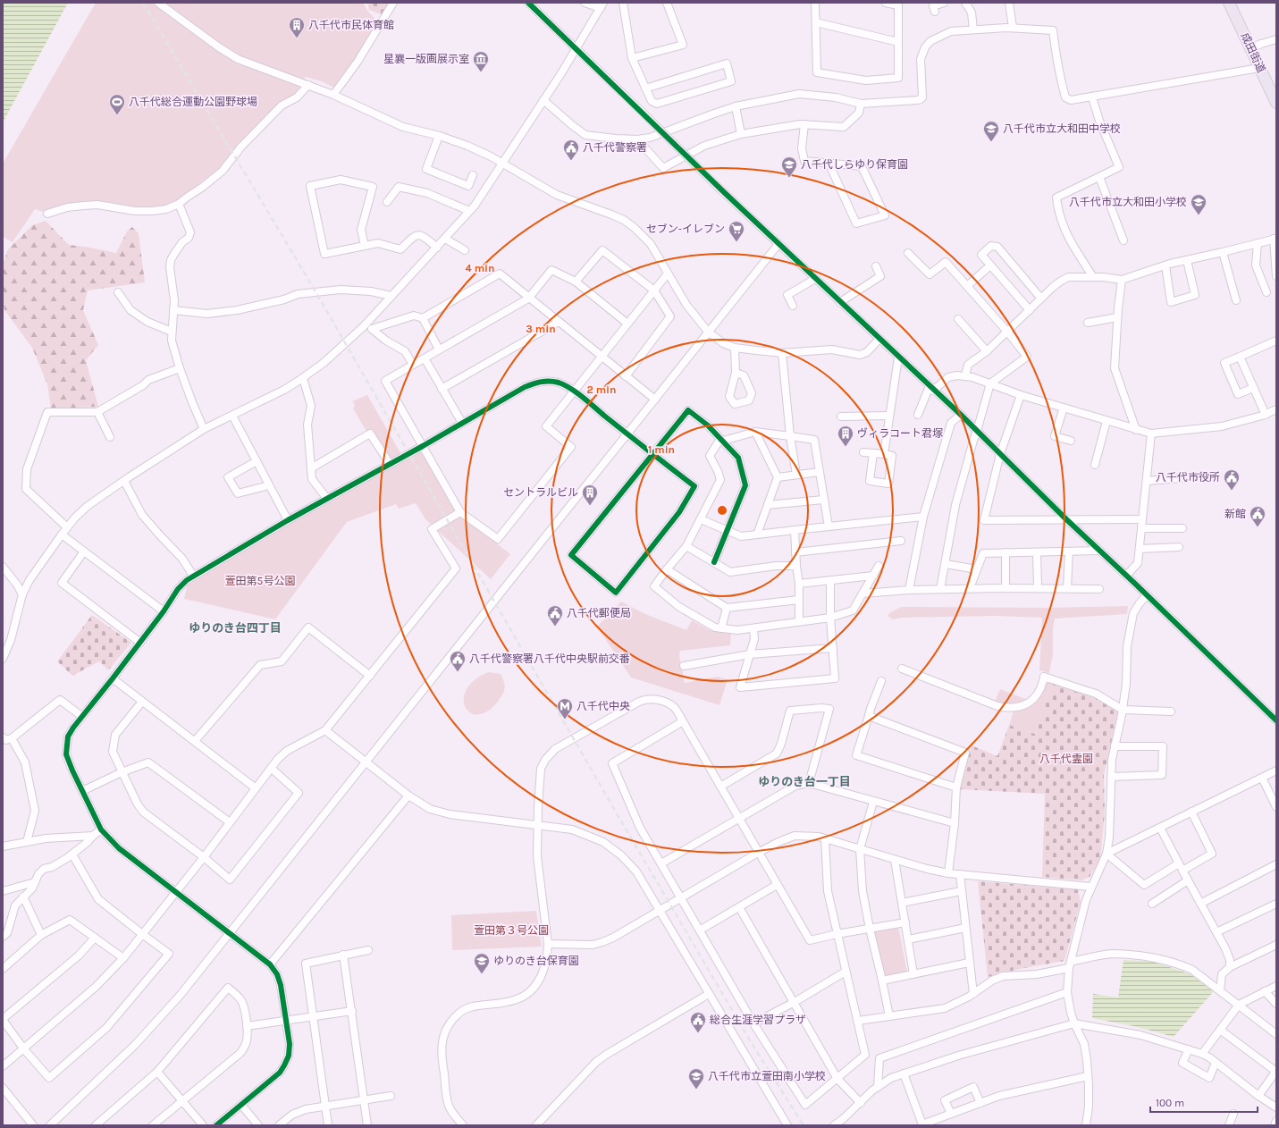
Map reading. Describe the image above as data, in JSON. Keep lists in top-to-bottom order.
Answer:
{
  "streets": {
    "highway": ["成田街道"]
  },
  "districts": ["ゆりのき台四丁目", "ゆりのき台一丁目"],
  "parks": ["萱田第5号公園", "八千代霊園", "萱田第３号公園"],
  "places": {
    "building": ["八千代市民体育館", "ヴィラコート君塚", "セントラルビル"],
    "museum": ["星襄一版画展示室"],
    "sports": ["八千代総合運動公園野球場"],
    "school or university": [
      "八千代市立大和田中学校",
      "八千代しらゆり保育園",
      "八千代市立大和田小学校",
      "ゆりのき台保育園",
      "八千代市立萱田南小学校"
    ],
    "public building": [
      "八千代警察署",
      "八千代市役所",
      "新館",
      "八千代郵便局",
      "八千代警察署八千代中央駅前交番",
      "総合生涯学習プラザ"
    ],
    "supermarket": ["セブン-イレブン"],
    "metro station": ["八千代中央"]
  },
  "scale_bar": "100 m",
  "rings": [
    "4 min",
    "3 min",
    "2 min",
    "1 min"
  ]
}
